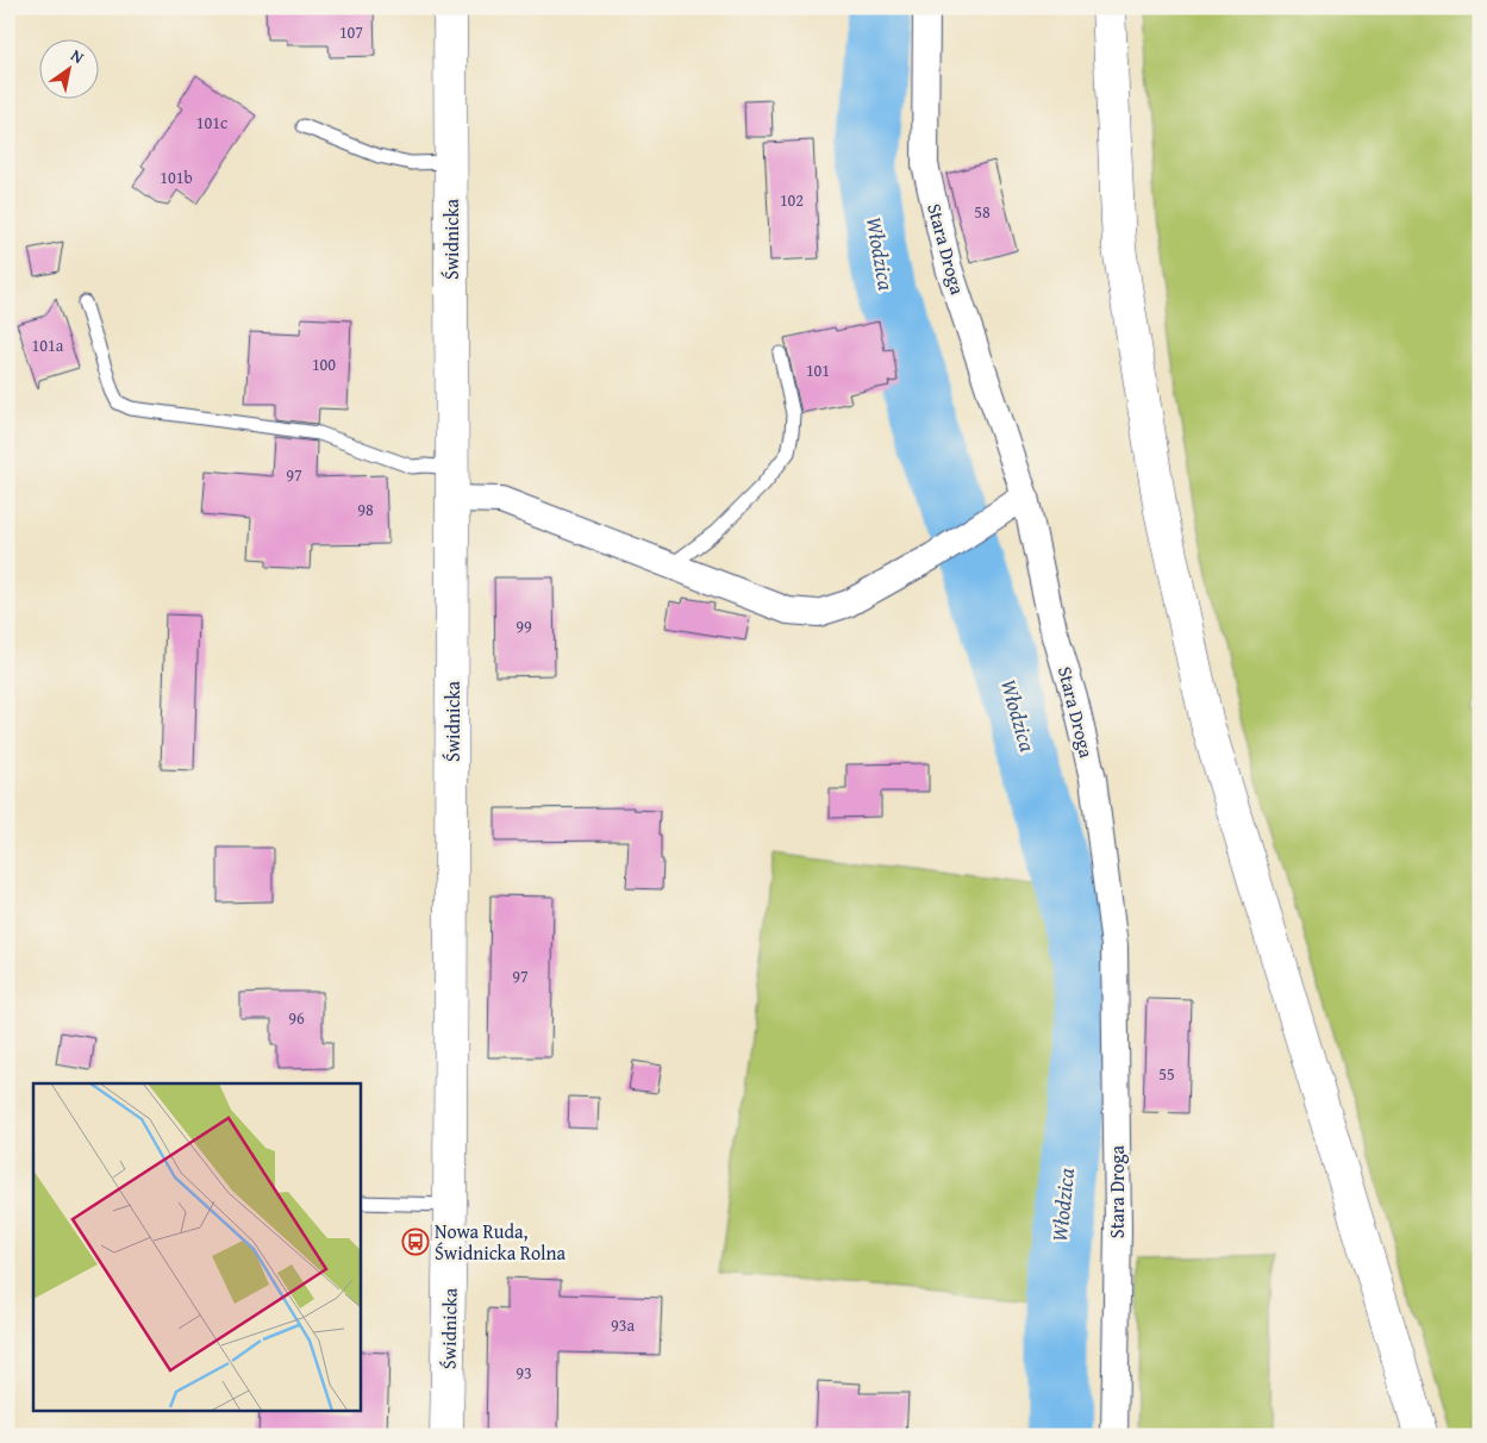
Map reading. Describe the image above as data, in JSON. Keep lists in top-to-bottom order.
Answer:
{
  "streets": {
    "main road": ["Świdnicka"],
    "street": ["Stara Droga"]
  },
  "water": ["Włodzica"],
  "places": {
    "bus stop": ["Nowa Ruda, Świdnicka Rolna"]
  },
  "house_numbers": [
    "107",
    "101c",
    "101b",
    "102",
    "58",
    "101a",
    "100",
    "101",
    "97",
    "98",
    "99",
    "97",
    "96",
    "55",
    "93a",
    "93"
  ],
  "north": "top right"
}
